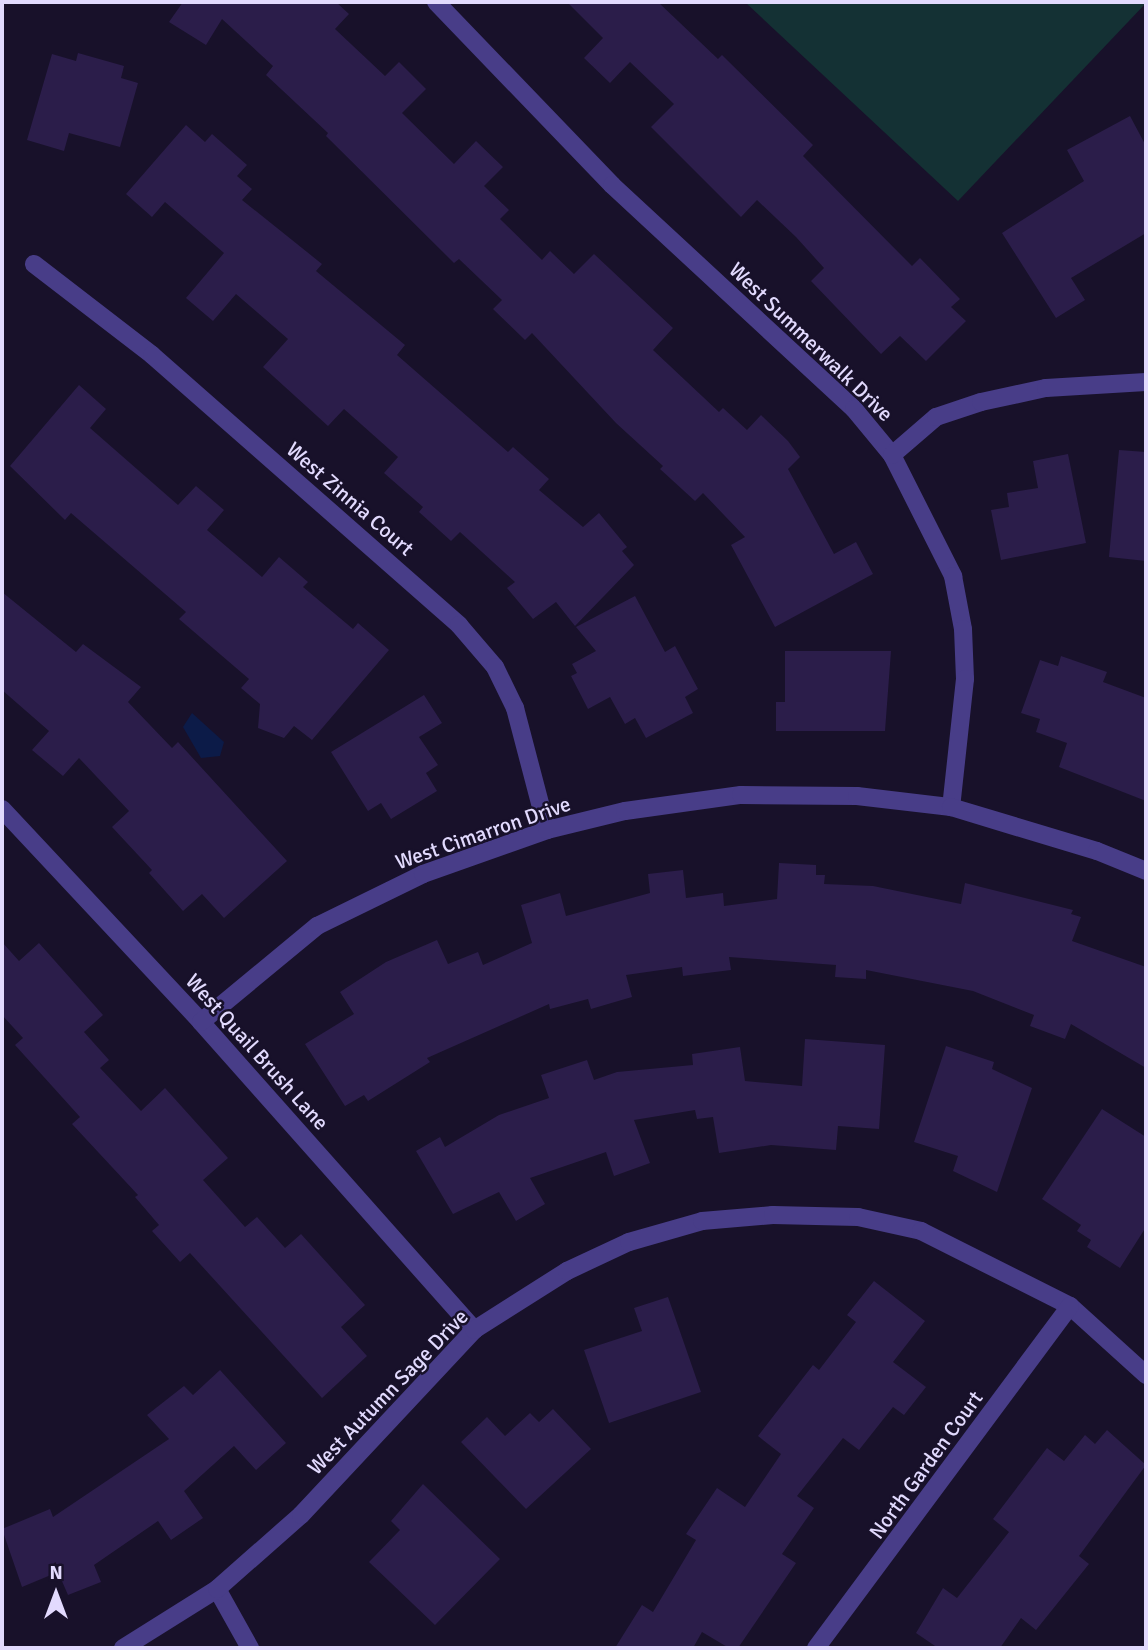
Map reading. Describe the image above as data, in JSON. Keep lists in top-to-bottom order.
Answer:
{
  "streets": {
    "street": [
      "West Summerwalk Drive",
      "West Zinnia Court",
      "West Cimarron Drive",
      "West Quail Brush Lane",
      "West Autumn Sage Drive",
      "North Garden Court"
    ]
  },
  "crossings": [
    ["West Summerwalk Drive", "West Cimarron Drive"],
    ["West Zinnia Court", "West Cimarron Drive"],
    ["West Cimarron Drive", "West Quail Brush Lane"],
    ["West Quail Brush Lane", "West Autumn Sage Drive"],
    ["West Autumn Sage Drive", "North Garden Court"]
  ],
  "north": "top"
}
